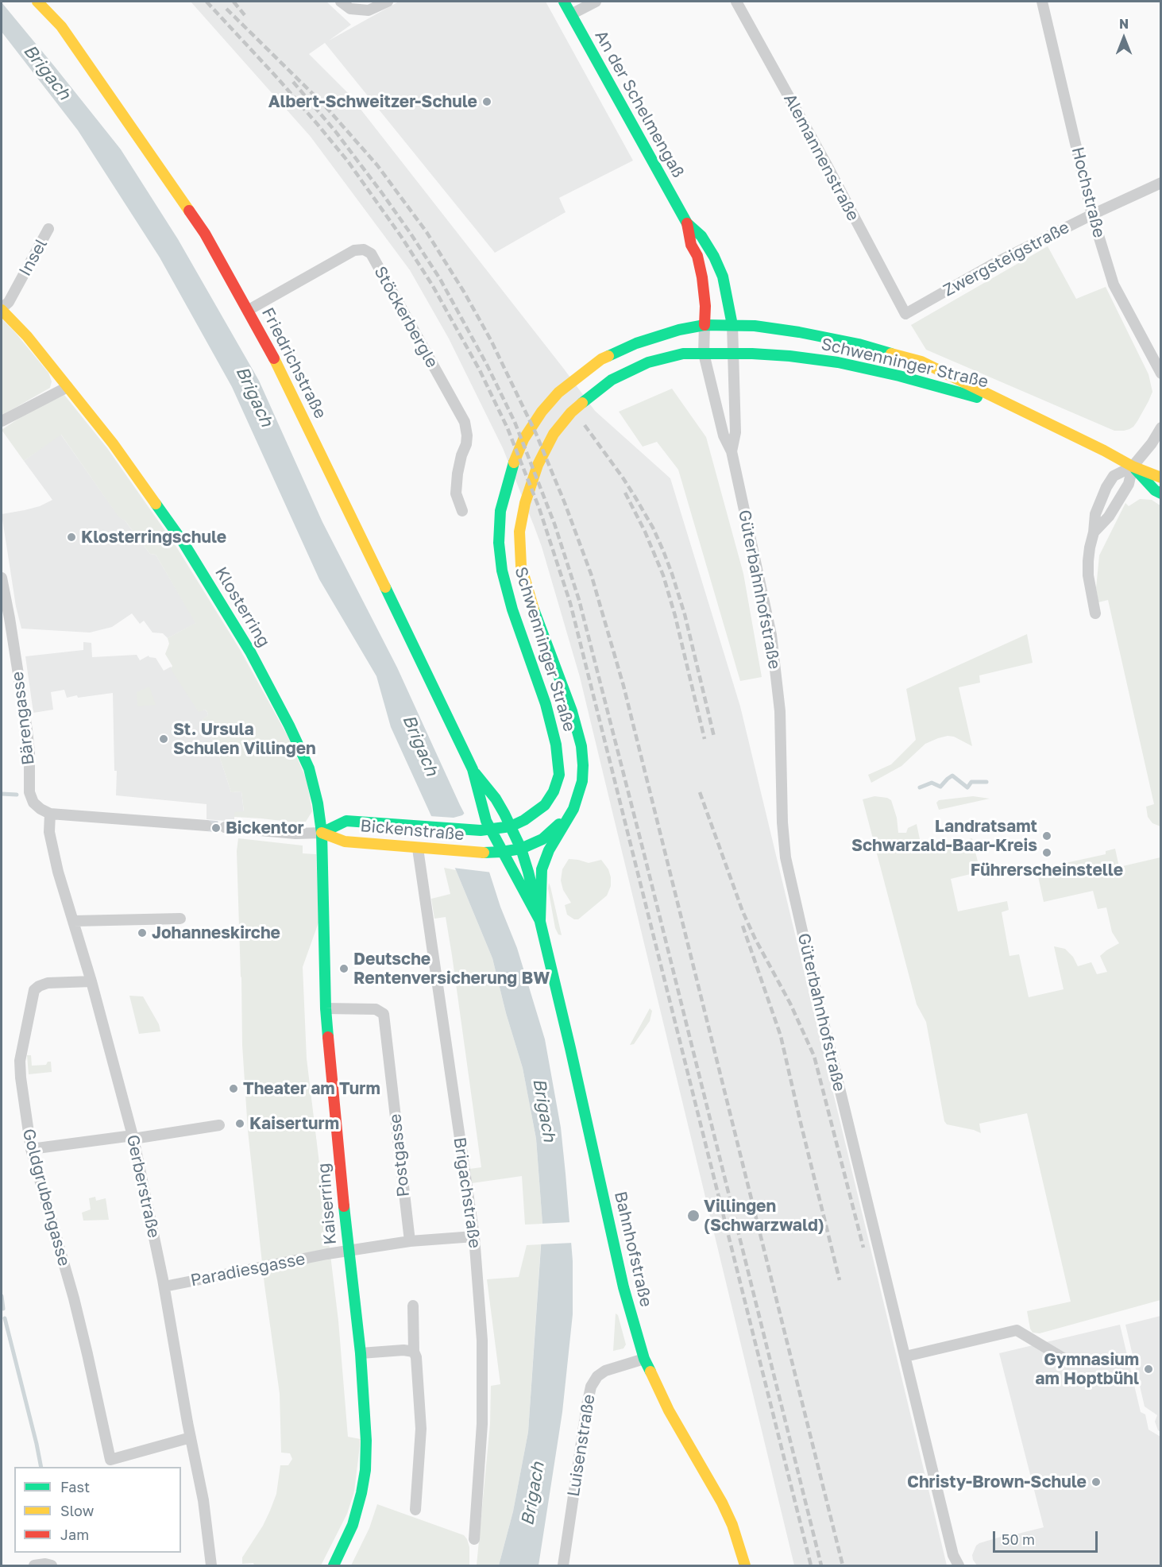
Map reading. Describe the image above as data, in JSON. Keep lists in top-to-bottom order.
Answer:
{
  "streets": {
    "main road": [
      "An der Schelmengaß",
      "Friedrichstraße",
      "Schwenninger Straße",
      "Klosterring",
      "Bickenstraße",
      "Kaiserring",
      "Bahnhofstraße"
    ],
    "street": [
      "Alemannenstraße",
      "Hochstraße",
      "Insel",
      "Zwergsteigstraße",
      "Stöckerbergle",
      "Güterbahnhofstraße",
      "Bärengasse",
      "Postgasse",
      "Gerberstraße",
      "Brigachstraße",
      "Goldgrubengasse",
      "Paradiesgasse",
      "Luisenstraße"
    ]
  },
  "crossings": [
    ["An der Schelmengaß", "Schwenninger Straße"],
    ["An der Schelmengaß", "Güterbahnhofstraße"],
    ["Alemannenstraße", "Zwergsteigstraße"],
    ["Hochstraße", "Zwergsteigstraße"],
    ["Insel", "Klosterring"],
    ["Stöckerbergle", "Friedrichstraße"],
    ["Friedrichstraße", "Schwenninger Straße"],
    ["Friedrichstraße", "Bickenstraße"],
    ["Friedrichstraße", "Bahnhofstraße"],
    ["Schwenninger Straße", "Güterbahnhofstraße"],
    ["Schwenninger Straße", "Bickenstraße"],
    ["Schwenninger Straße", "Bahnhofstraße"],
    ["Klosterring", "Bickenstraße"],
    ["Klosterring", "Kaiserring"],
    ["Bärengasse", "Gerberstraße"],
    ["Bickenstraße", "Brigachstraße"],
    ["Bickenstraße", "Kaiserring"],
    ["Bickenstraße", "Bahnhofstraße"],
    ["Postgasse", "Kaiserring"],
    ["Postgasse", "Paradiesgasse"],
    ["Gerberstraße", "Goldgrubengasse"],
    ["Gerberstraße", "Paradiesgasse"],
    ["Brigachstraße", "Paradiesgasse"],
    ["Kaiserring", "Paradiesgasse"],
    ["Bahnhofstraße", "Luisenstraße"]
  ],
  "water": ["Brigach"],
  "places": [
    "Albert-Schweitzer-Schule",
    "Klosterringschule",
    "St. Ursula Schulen Villingen",
    "Bickentor",
    "Landratsamt Schwarzald-Baar-Kreis",
    "Führerscheinstelle",
    "Johanneskirche",
    "Deutsche Rentenversicherung BW",
    "Theater am Turm",
    "Kaiserturm",
    "Villingen (Schwarzwald)",
    "Gymnasium am Hoptbühl",
    "Christy-Brown-Schule"
  ],
  "legend": ["Fast", "Slow", "Jam"],
  "scale_bar": "50 m",
  "north": "top"
}
